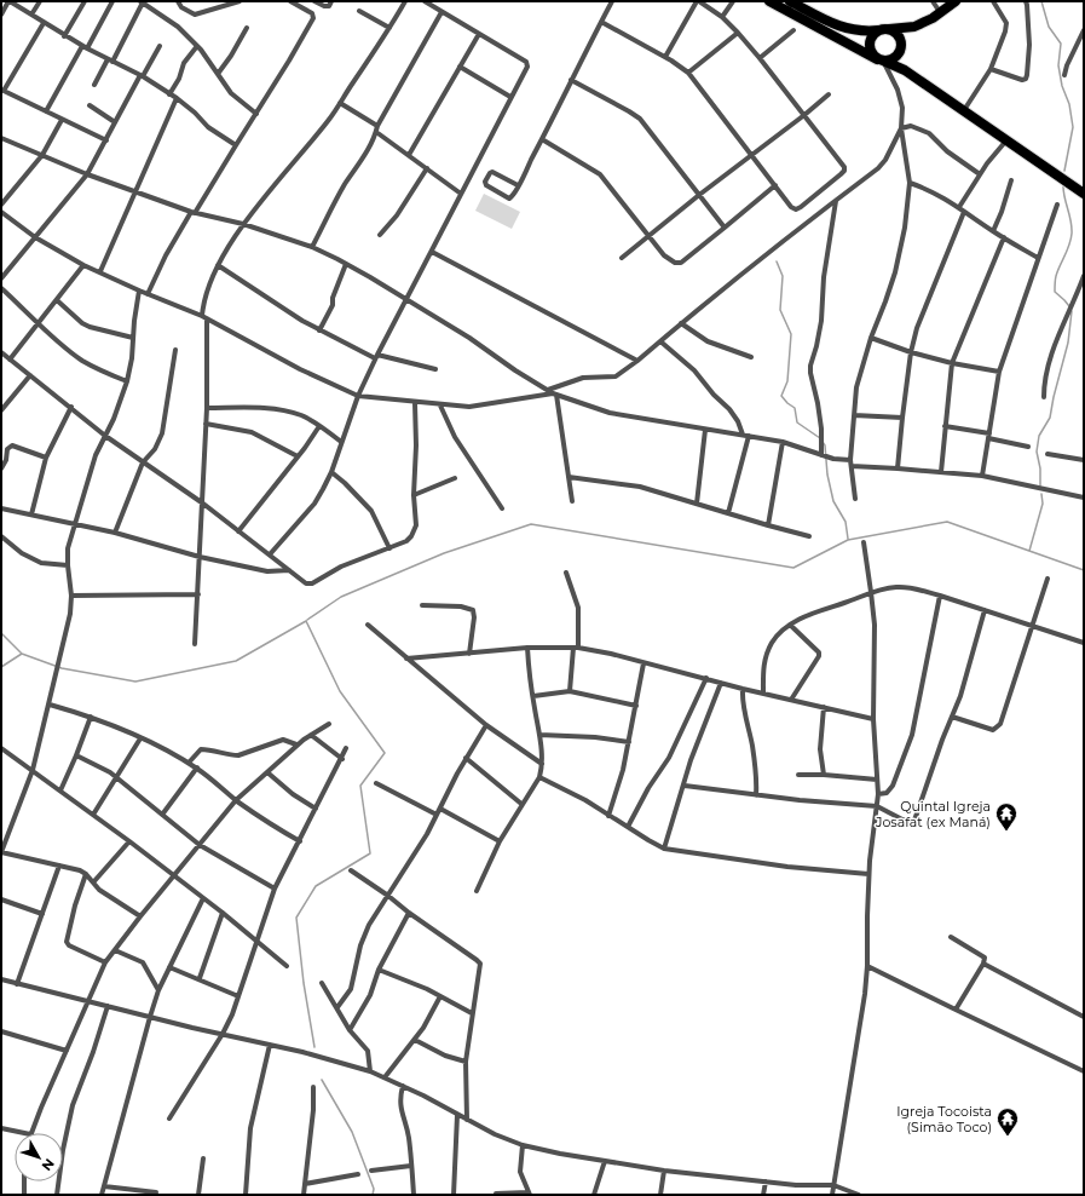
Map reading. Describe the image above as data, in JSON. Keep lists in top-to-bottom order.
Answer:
{
  "places": {
    "temple": ["Quintal Igreja Josafat (ex Maná)", "Igreja Tocoista (Simão Toco)"]
  },
  "north": "bottom right"
}
